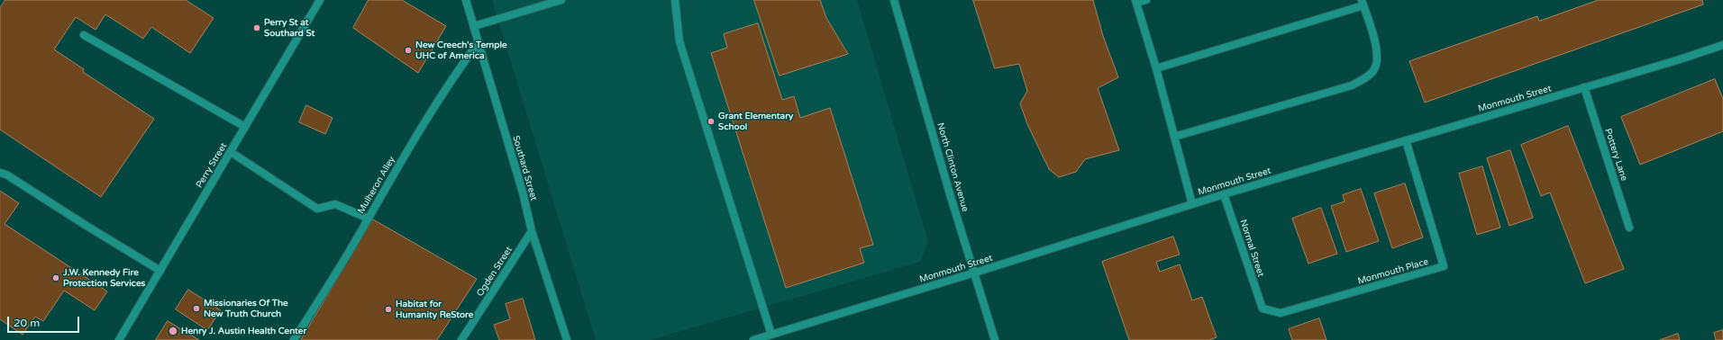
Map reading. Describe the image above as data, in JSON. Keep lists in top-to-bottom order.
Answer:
{
  "streets": {
    "street": [
      "Monmouth Street",
      "Pottery Lane",
      "Perry Street",
      "North Clinton Avenue",
      "Southard Street",
      "Mulheron Alley",
      "Normal Street",
      "Ogden Street",
      "Monmouth Place"
    ]
  },
  "crossings": [
    ["Monmouth Street", "Pottery Lane"],
    ["Monmouth Street", "North Clinton Avenue"],
    ["Monmouth Street", "Normal Street"],
    ["Monmouth Street", "Monmouth Place"],
    ["Southard Street", "Mulheron Alley"],
    ["Southard Street", "Ogden Street"],
    ["Normal Street", "Monmouth Place"]
  ],
  "places": [
    "Perry St at Southard St",
    "New Creech's Temple UHC of America",
    "Grant Elementary School",
    "J.W. Kennedy Fire Protection Services",
    "Missionaries Of The New Truth Church",
    "Habitat for Humanity ReStore",
    "Henry J. Austin Health Center"
  ],
  "scale_bar": "20 m"
}
